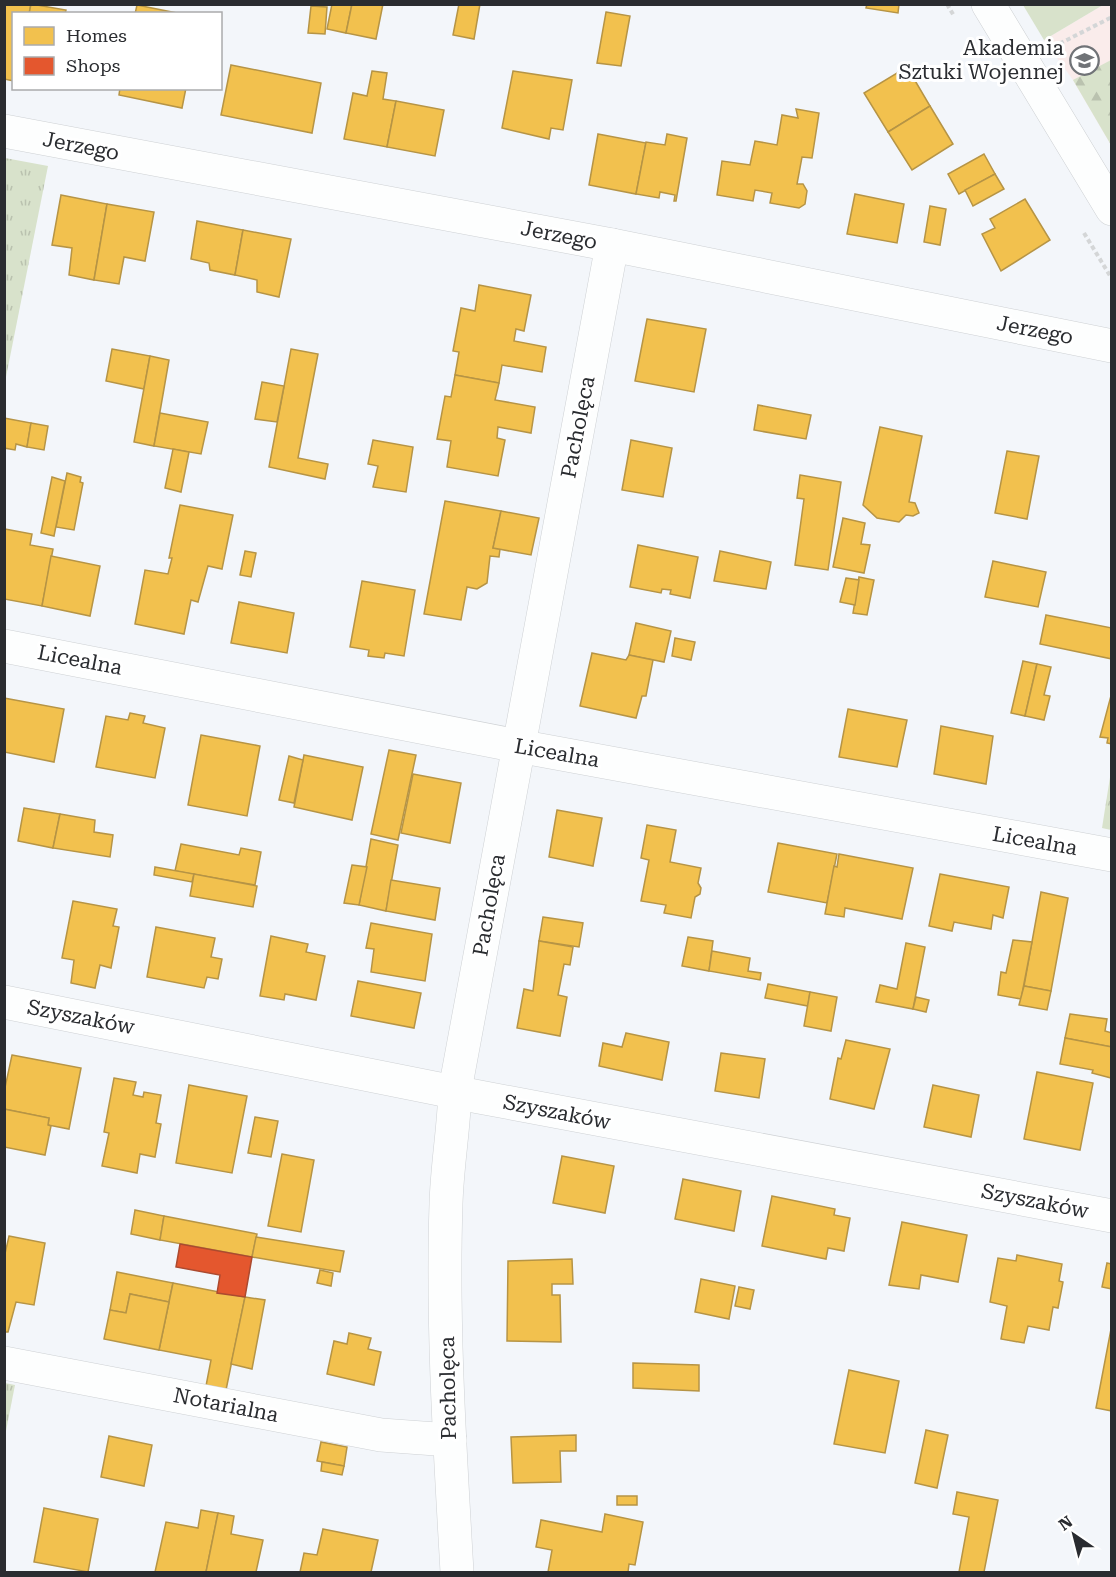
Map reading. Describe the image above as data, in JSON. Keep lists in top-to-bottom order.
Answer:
{
  "streets": {
    "street": [
      "Jerzego",
      "Pacholęca",
      "Licealna",
      "Szyszaków",
      "Notarialna"
    ]
  },
  "crossings": [
    ["Jerzego", "Pacholęca"],
    ["Pacholęca", "Licealna"],
    ["Pacholęca", "Szyszaków"],
    ["Pacholęca", "Notarialna"]
  ],
  "places": {
    "school or university": ["Akademia Sztuki Wojennej"]
  },
  "legend": ["Homes", "Shops"],
  "north": "top left"
}
